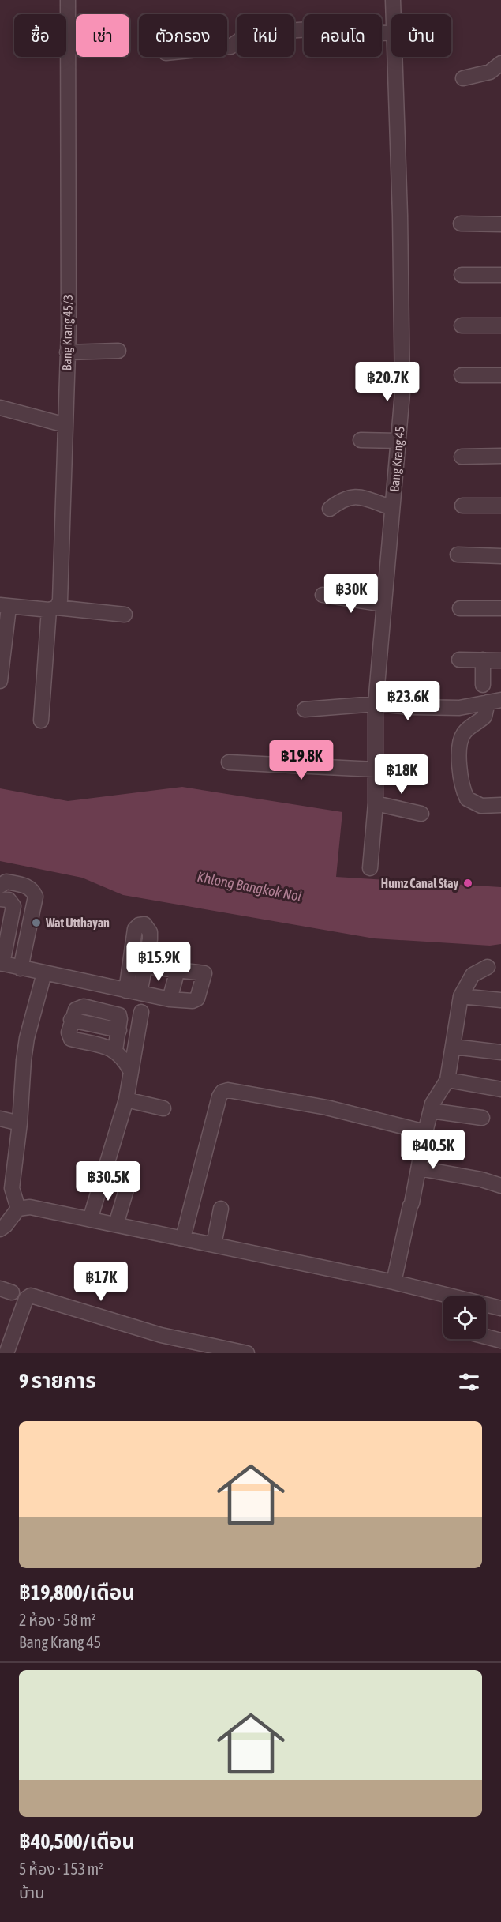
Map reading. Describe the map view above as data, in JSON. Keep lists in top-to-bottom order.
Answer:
{
  "streets": {
    "street": ["Bang Krang 45/3", "Bang Krang 45"]
  },
  "water": ["Khlong Bangkok Noi"],
  "places": ["Humz Canal Stay", "Wat Utthayan"],
  "page": {
    "chip": [
      "ซื้อ",
      "เช่า",
      "ตัวกรอง",
      "ใหม่",
      "คอนโด",
      "บ้าน"
    ],
    "price": [
      "฿20.7K",
      "฿30K",
      "฿23.6K",
      "฿19.8K",
      "฿18K",
      "฿15.9K",
      "฿40.5K",
      "฿30.5K",
      "฿17K"
    ],
    "heading": "9 รายการ",
    "list": [
      {
        "name": "฿19,800/เดือน",
        "note": "2 ห้อง · 58 m² · Bang Krang 45"
      },
      {
        "name": "฿40,500/เดือน",
        "note": "5 ห้อง · 153 m² · บ้าน"
      }
    ]
  }
}
